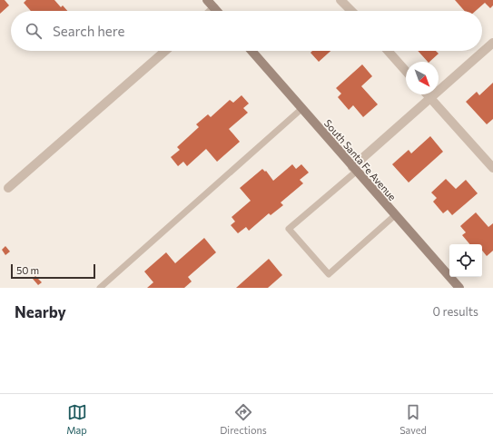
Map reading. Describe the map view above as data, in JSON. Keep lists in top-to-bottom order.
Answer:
{
  "streets": {
    "main road": ["South Santa Fe Avenue"]
  },
  "scale_bar": "50 m",
  "north": "bottom right",
  "page": {
    "search": "Search here",
    "scale": "50 m",
    "heading": ["Nearby", "0 results"],
    "nav": ["Map", "Directions", "Saved"]
  }
}
